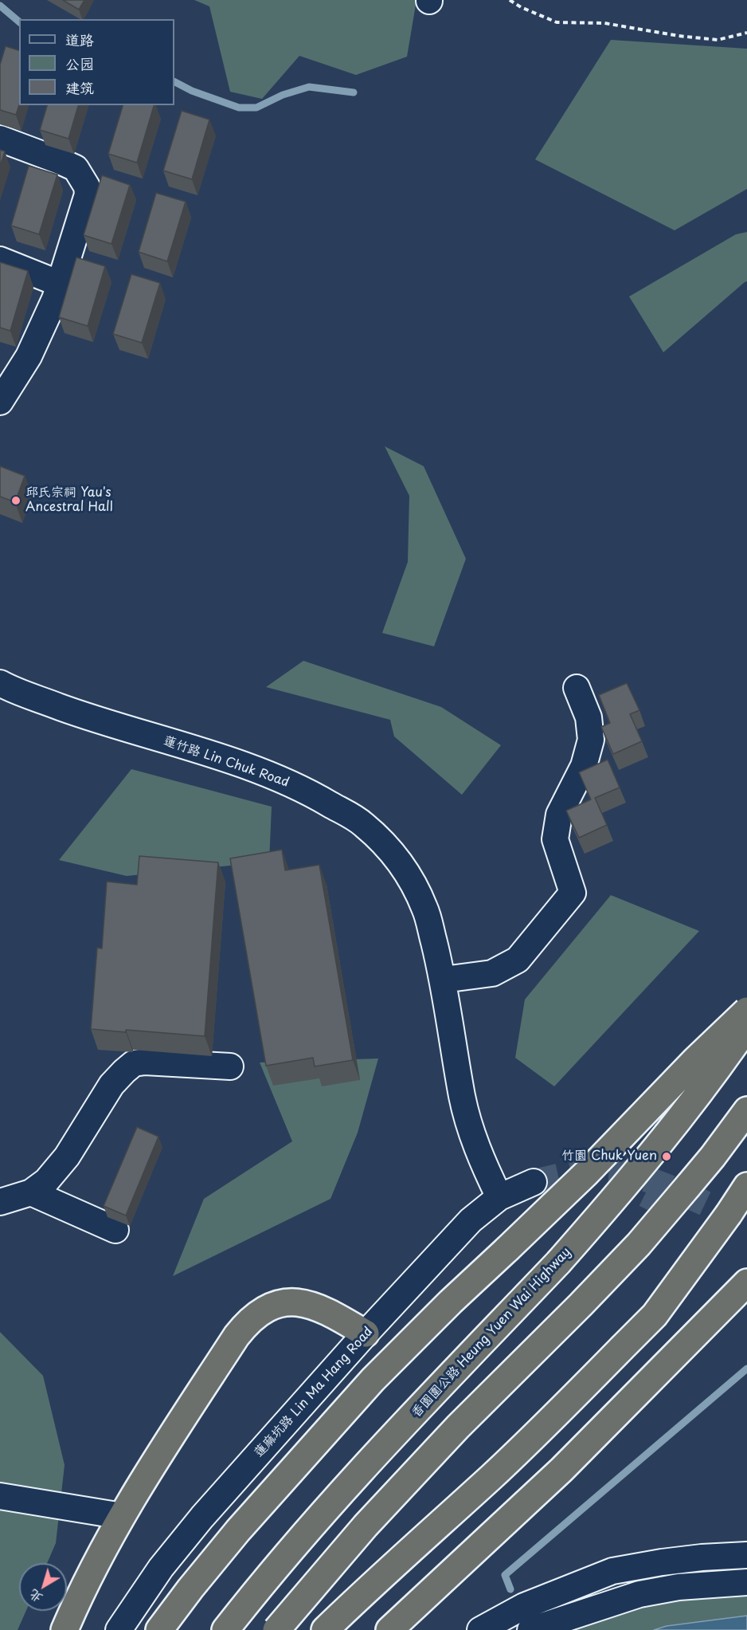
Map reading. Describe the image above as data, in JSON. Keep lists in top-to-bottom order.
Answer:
{
  "streets": {
    "highway": ["香園圍公路 Heung Yuen Wai Highway"],
    "street": ["蓮竹路 Lin Chuk Road", "蓮麻坑路 Lin Ma Hang Road"]
  },
  "crossings": [
    ["蓮竹路 Lin Chuk Road", "蓮麻坑路 Lin Ma Hang Road"]
  ],
  "places": ["邱氏宗祠 Yau's Ancestral Hall", "竹園 Chuk Yuen"],
  "legend": ["道路", "公园", "建筑"],
  "north": "bottom left"
}
